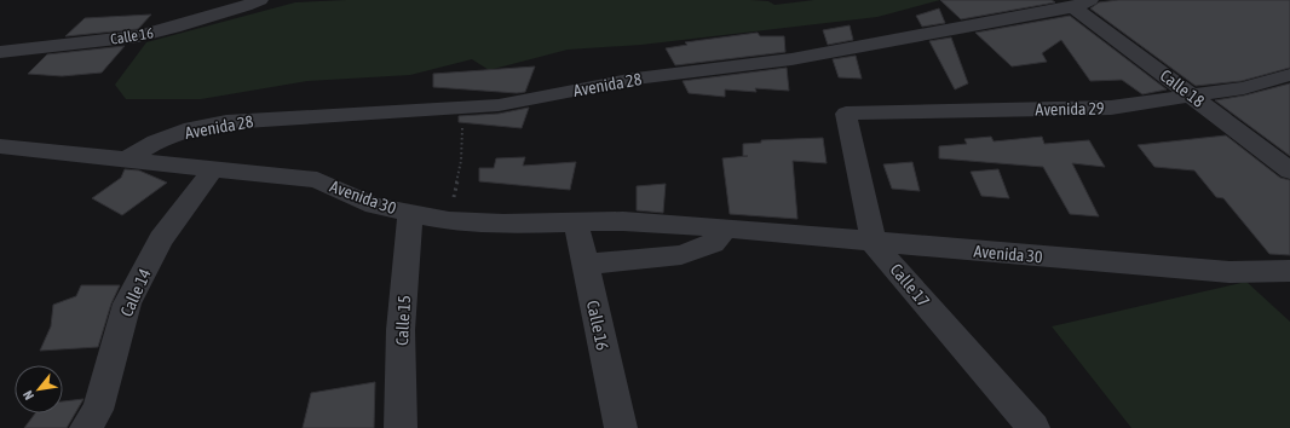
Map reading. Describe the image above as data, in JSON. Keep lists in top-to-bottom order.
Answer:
{
  "streets": {
    "street": [
      "Calle 16",
      "Avenida 28",
      "Calle 18",
      "Avenida 29",
      "Avenida 30",
      "Calle 17",
      "Calle 14",
      "Calle 15"
    ]
  },
  "crossings": [
    ["Calle 16", "Avenida 30"],
    ["Avenida 28", "Calle 18"],
    ["Avenida 28", "Avenida 30"],
    ["Calle 18", "Avenida 29"],
    ["Avenida 29", "Calle 17"],
    ["Avenida 30", "Calle 17"],
    ["Avenida 30", "Calle 14"],
    ["Avenida 30", "Calle 15"]
  ],
  "north": "bottom left"
}
